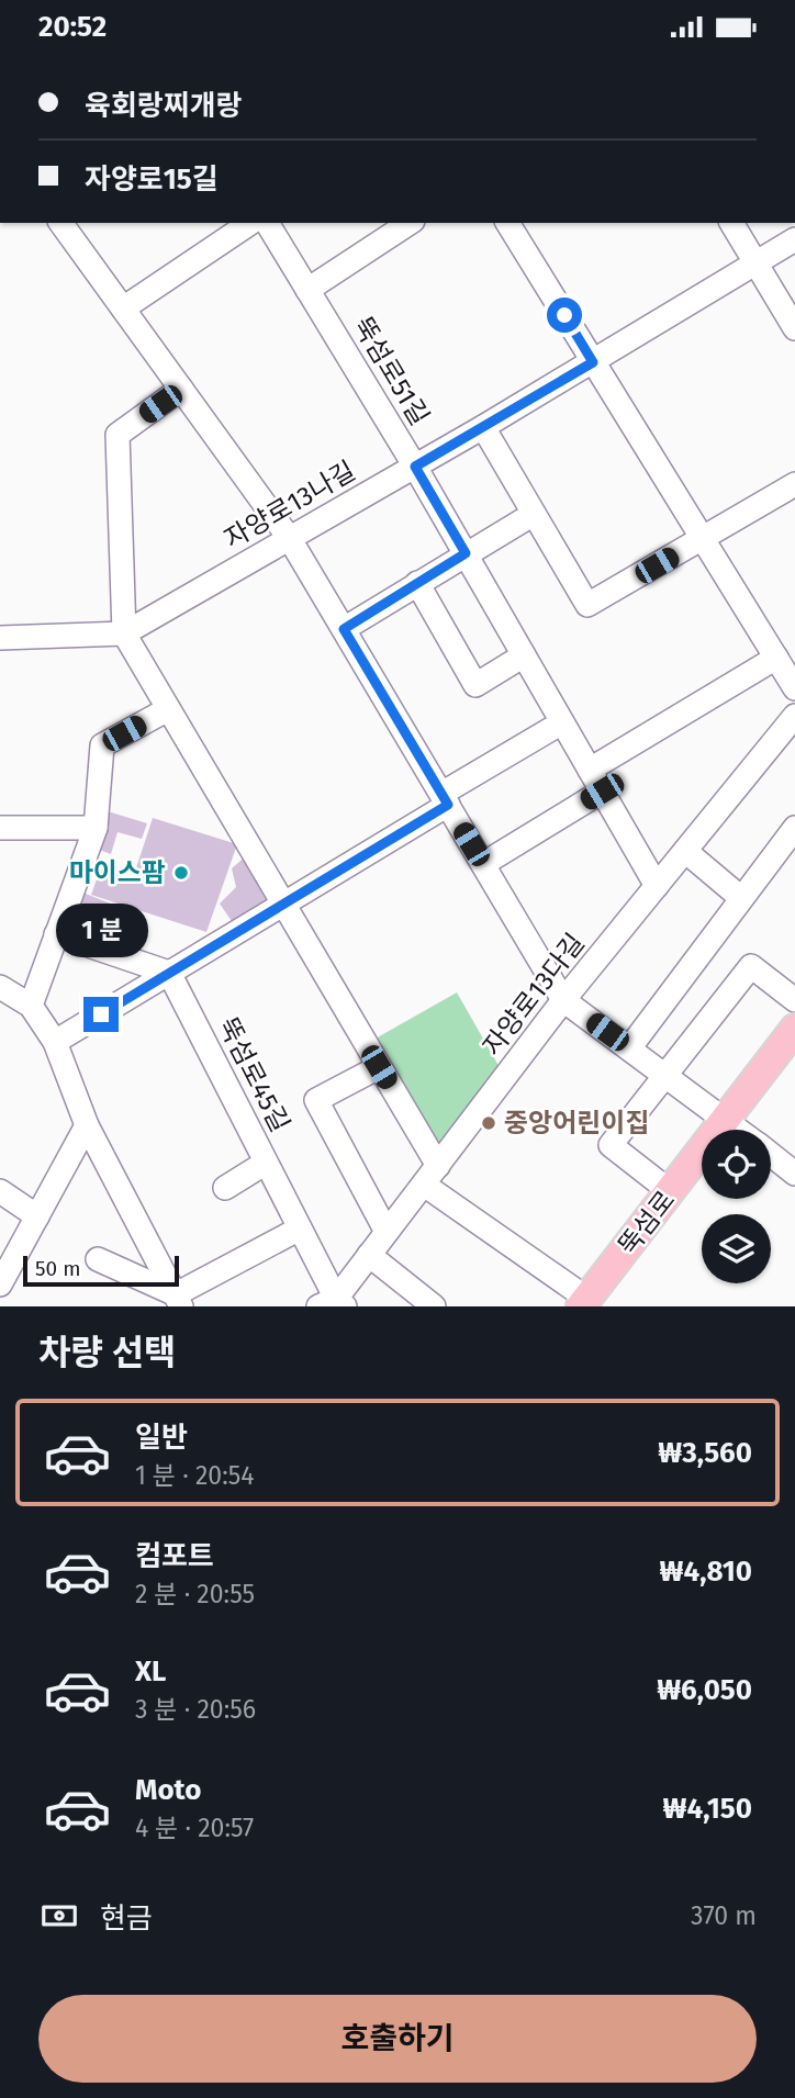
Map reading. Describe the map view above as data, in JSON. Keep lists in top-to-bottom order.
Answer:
{
  "streets": {
    "main road": ["뚝섬로"],
    "street": [
      "뚝섬로51길",
      "자양로13나길",
      "자양로13다길",
      "뚝섬로45길"
    ]
  },
  "crossings": [
    ["뚝섬로51길", "자양로13나길"],
    ["뚝섬로51길", "자양로13다길"],
    ["자양로13다길", "뚝섬로45길"]
  ],
  "places": ["마이스팜", "중앙어린이집"],
  "scale_bar": "50 m",
  "page": {
    "status": "20:52",
    "banner": ["육회랑찌개랑", "자양로15길"],
    "bubble": "1 분",
    "scale": "50 m",
    "heading": "차량 선택",
    "list": [
      {
        "name": "일반",
        "note": "1 분 · 20:54",
        "value": "₩3,560"
      },
      {
        "name": "컴포트",
        "note": "2 분 · 20:55",
        "value": "₩4,810"
      },
      {
        "name": "XL",
        "note": "3 분 · 20:56",
        "value": "₩6,050"
      },
      {
        "name": "Moto",
        "note": "4 분 · 20:57",
        "value": "₩4,150"
      }
    ],
    "pay": ["현금", "370 m"],
    "buttons": "호출하기"
  }
}
